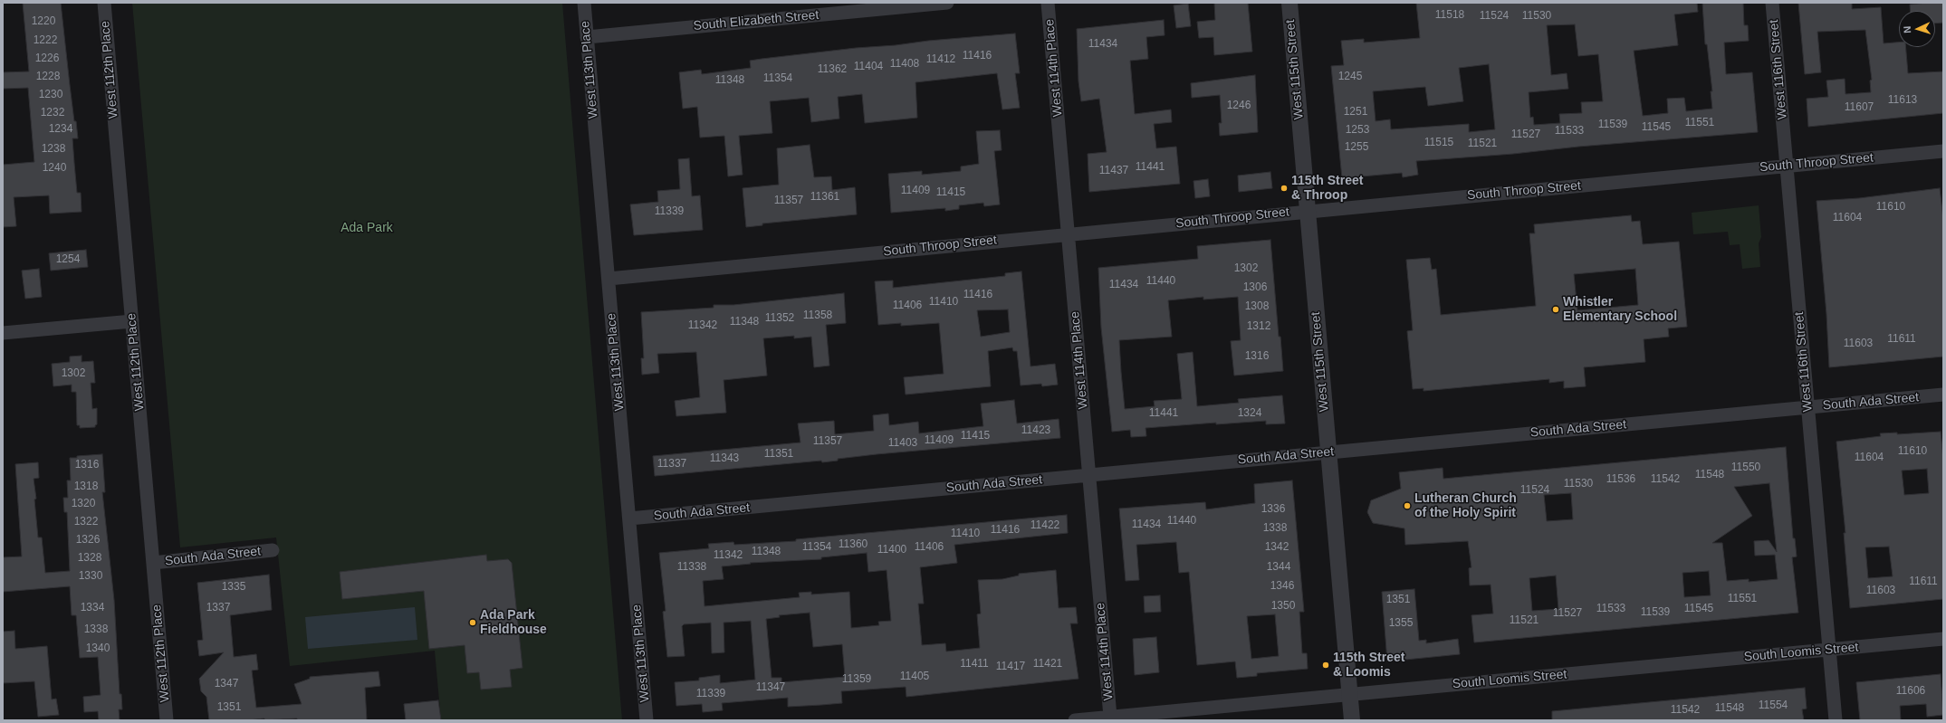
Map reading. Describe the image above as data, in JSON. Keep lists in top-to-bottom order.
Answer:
{
  "streets": {
    "street": [
      "South Elizabeth Street",
      "West 114th Place",
      "West 112th Place",
      "West 113th Place",
      "West 115th Street",
      "West 116th Street",
      "South Throop Street",
      "South Ada Street",
      "South Loomis Street"
    ]
  },
  "crossings": [
    ["South Elizabeth Street", "West 113th Place"],
    ["West 114th Place", "South Throop Street"],
    ["West 114th Place", "South Ada Street"],
    ["West 114th Place", "South Loomis Street"],
    ["West 112th Place", "South Ada Street"],
    ["West 113th Place", "South Throop Street"],
    ["West 113th Place", "South Ada Street"],
    ["West 115th Street", "South Throop Street"],
    ["West 115th Street", "South Ada Street"],
    ["West 115th Street", "South Loomis Street"],
    ["West 116th Street", "South Throop Street"],
    ["West 116th Street", "South Ada Street"],
    ["West 116th Street", "South Loomis Street"]
  ],
  "parks": ["Ada Park"],
  "places": [
    "115th Street & Throop",
    "Whistler Elementary School",
    "Lutheran Church of the Holy Spirit",
    "Ada Park Fieldhouse",
    "115th Street & Loomis"
  ],
  "house_numbers": [
    "11518",
    "11524",
    "11530",
    "1220",
    "1222",
    "11434",
    "11416",
    "1226",
    "11412",
    "11408",
    "11404",
    "11362",
    "1228",
    "1245",
    "11354",
    "11348",
    "1230",
    "11613",
    "1246",
    "11607",
    "1251",
    "1232",
    "11551",
    "11539",
    "11545",
    "1234",
    "1253",
    "11533",
    "11527",
    "11515",
    "11521",
    "1255",
    "1238",
    "11441",
    "1240",
    "11437",
    "11409",
    "11415",
    "11361",
    "11357",
    "11610",
    "11339",
    "11604",
    "1254",
    "1302",
    "11440",
    "11434",
    "1306",
    "11416",
    "11410",
    "11406",
    "1308",
    "11358",
    "11352",
    "11348",
    "11342",
    "1312",
    "11611",
    "11603",
    "1316",
    "1302",
    "11441",
    "1324",
    "11423",
    "11415",
    "11409",
    "11357",
    "11403",
    "11610",
    "11351",
    "11604",
    "11343",
    "11337",
    "1316",
    "11550",
    "11548",
    "11536",
    "11542",
    "11530",
    "1318",
    "11524",
    "1320",
    "1336",
    "11440",
    "1322",
    "11434",
    "11422",
    "1338",
    "11416",
    "11410",
    "1326",
    "11360",
    "11354",
    "11406",
    "1342",
    "11400",
    "11348",
    "11342",
    "1328",
    "11338",
    "1344",
    "1330",
    "11611",
    "1346",
    "1335",
    "11603",
    "11551",
    "1351",
    "1350",
    "1334",
    "1337",
    "11533",
    "11545",
    "11539",
    "11527",
    "11521",
    "1355",
    "1338",
    "1340",
    "11411",
    "11421",
    "11417",
    "11405",
    "11359",
    "1347",
    "11347",
    "11606",
    "11339",
    "11554",
    "1351",
    "11548",
    "11542"
  ],
  "north": "left"
}
